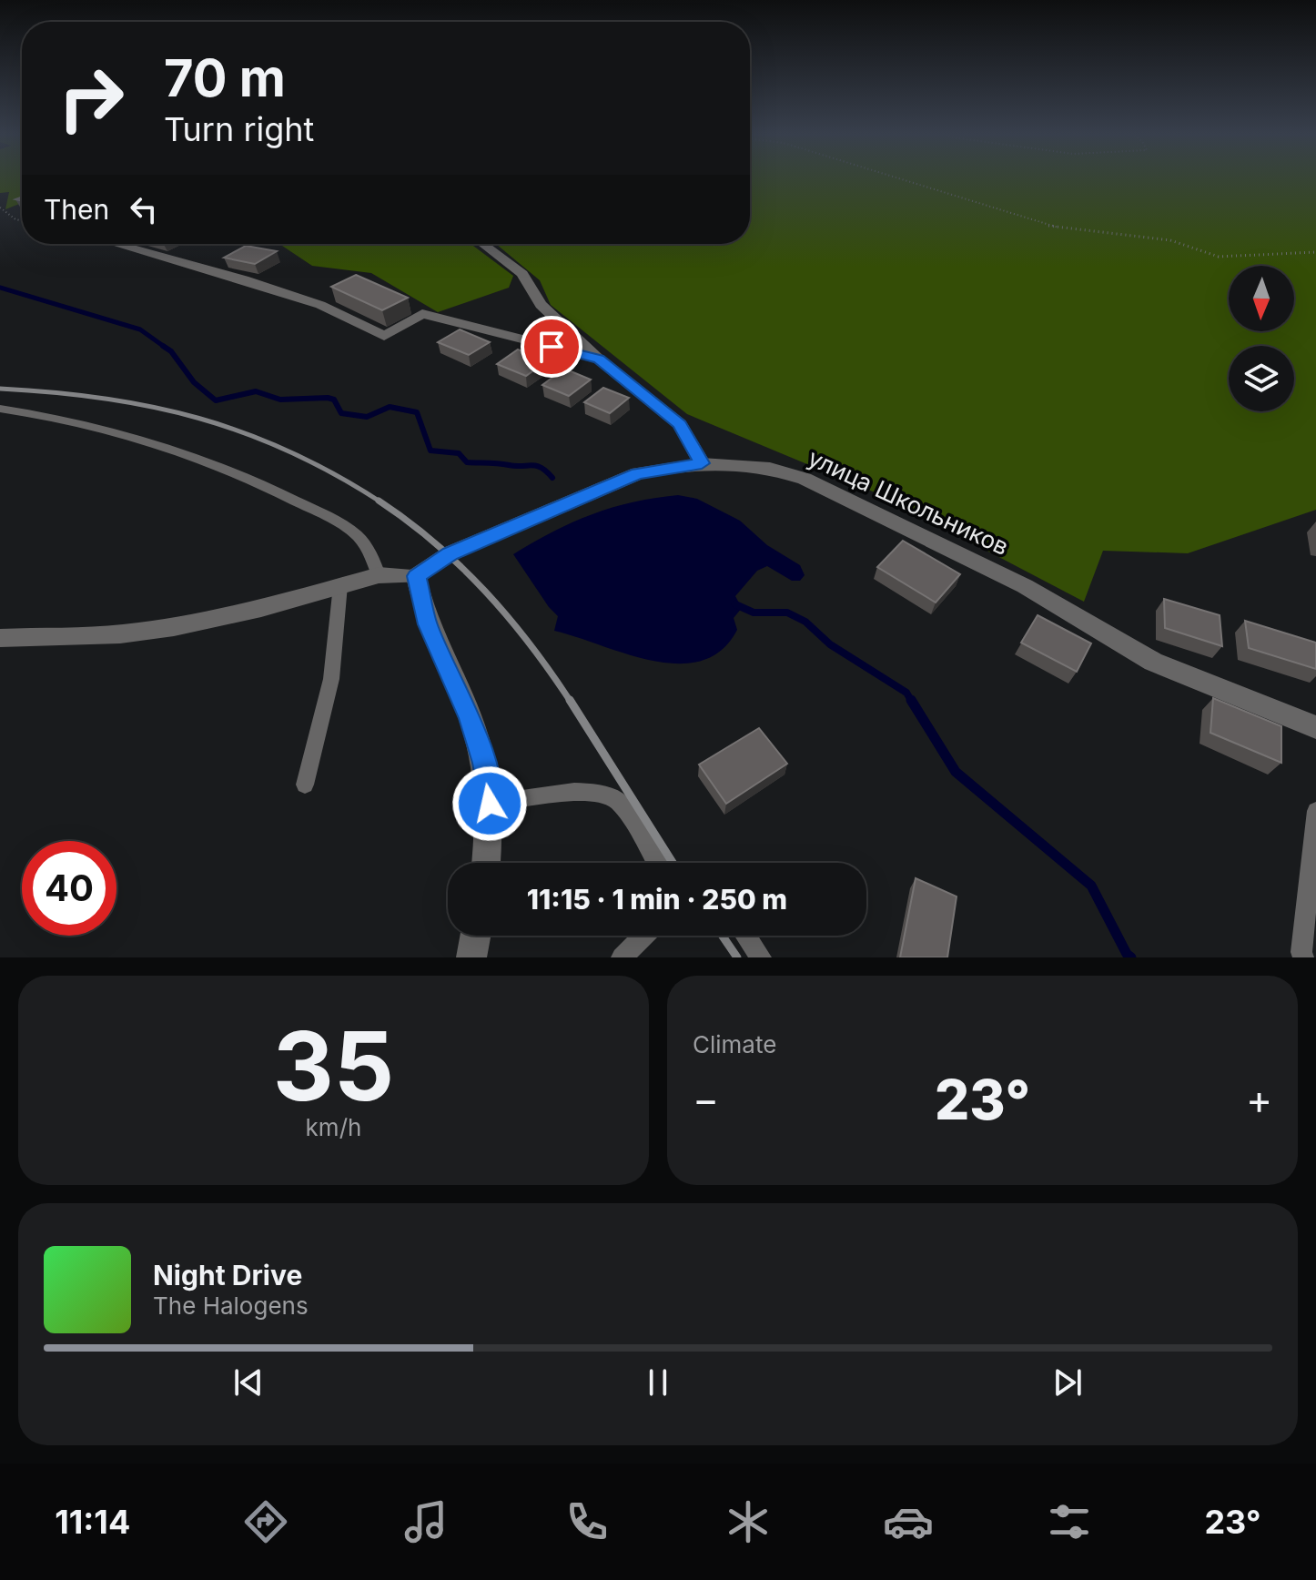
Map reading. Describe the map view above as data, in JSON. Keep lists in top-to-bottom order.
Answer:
{
  "streets": {
    "street": ["улица Школьников"]
  },
  "north": "bottom",
  "page": {
    "turn": ["70 m", "Turn right"],
    "then": "Then",
    "limit": "40",
    "trip": "11:15 · 1 min · 250 m",
    "tile": [
      ["35", "km/h"],
      "Climate"
    ],
    "heat": ["−", "23°", "+"],
    "song": ["Night Drive", "The Halogens"],
    "tabs": ["11:14", "23°"]
  }
}
